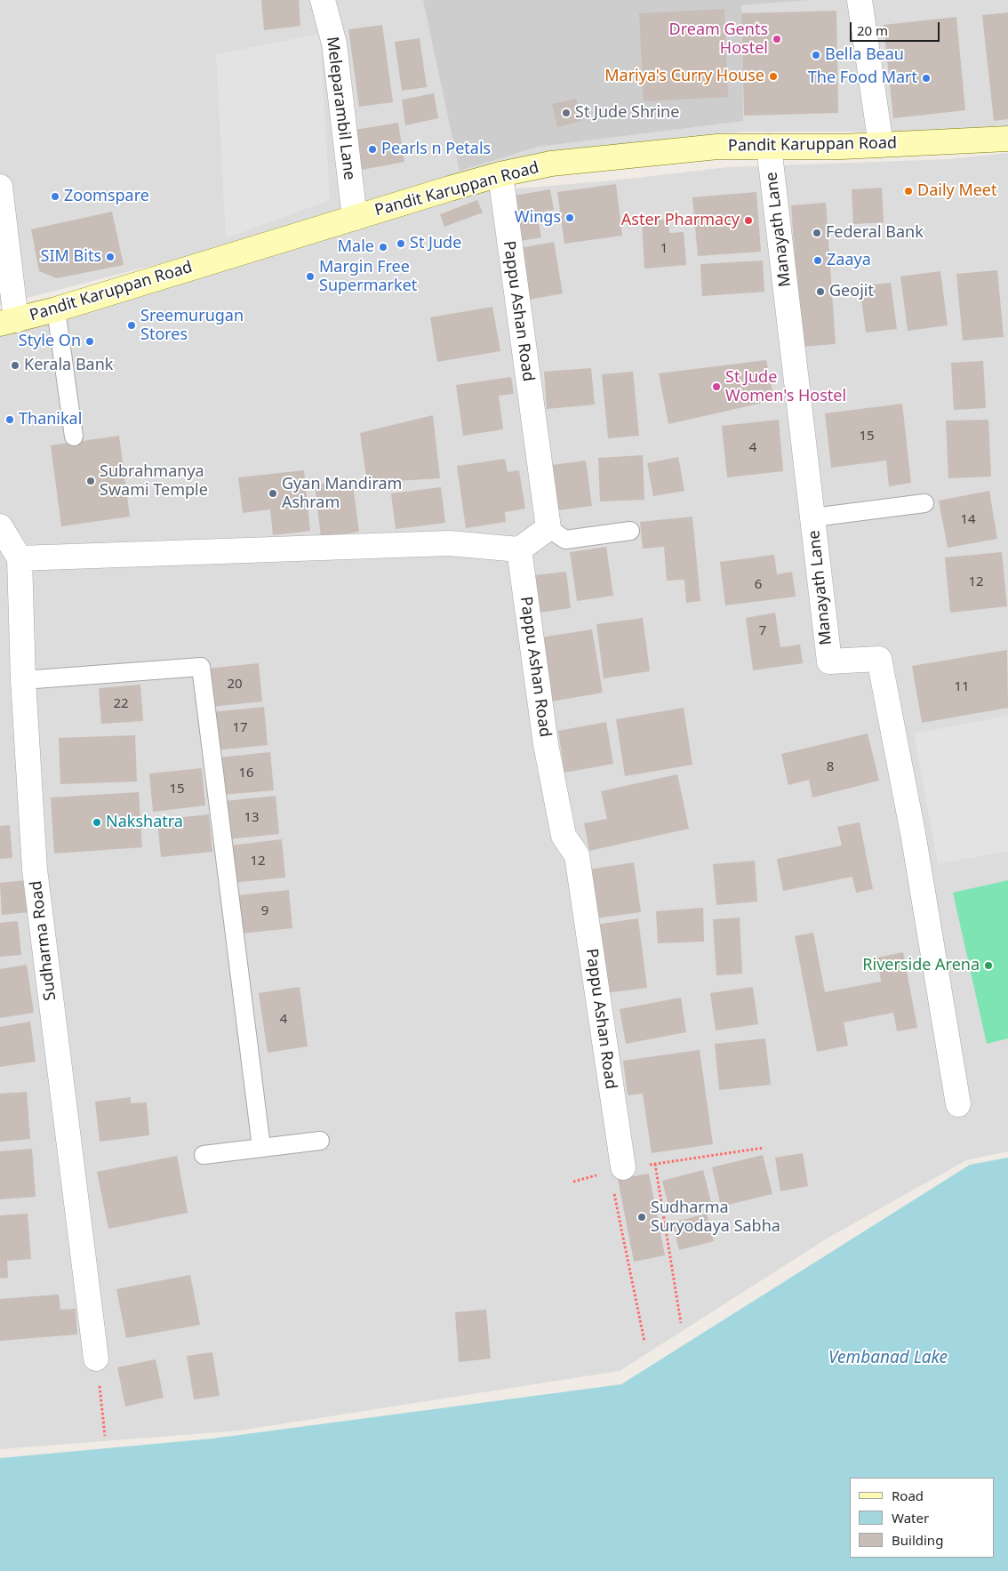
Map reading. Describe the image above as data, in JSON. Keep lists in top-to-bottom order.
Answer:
{
  "streets": {
    "main road": ["Pandit Karuppan Road"],
    "street": [
      "Meleparambil Lane",
      "Manayath Lane",
      "Pappu Ashan Road",
      "Sudharma Road"
    ]
  },
  "crossings": [
    ["Meleparambil Lane", "Pandit Karuppan Road"],
    ["Pandit Karuppan Road", "Manayath Lane"],
    ["Pandit Karuppan Road", "Pappu Ashan Road"]
  ],
  "water": ["Vembanad Lake"],
  "places": [
    "Dream Gents Hostel",
    "Bella Beau",
    "Mariya's Curry House",
    "The Food Mart",
    "St Jude Shrine",
    "Pearls n Petals",
    "Daily Meet",
    "Zoomspare",
    "Wings",
    "Aster Pharmacy",
    "Federal Bank",
    "St Jude",
    "Male",
    "SIM Bits",
    "Zaaya",
    "Margin Free Supermarket",
    "Geojit",
    "Sreemurugan Stores",
    "Style On",
    "Kerala Bank",
    "St Jude Women's Hostel",
    "Thanikal",
    "Subrahmanya Swami Temple",
    "Gyan Mandiram Ashram",
    "Nakshatra",
    "Riverside Arena",
    "Sudharma Suryodaya Sabha"
  ],
  "house_numbers": [
    "1",
    "15",
    "4",
    "14",
    "12",
    "6",
    "7",
    "20",
    "11",
    "22",
    "17",
    "8",
    "16",
    "15",
    "13",
    "12",
    "9",
    "4"
  ],
  "legend": ["Road", "Water", "Building"],
  "scale_bar": "20 m"
}
